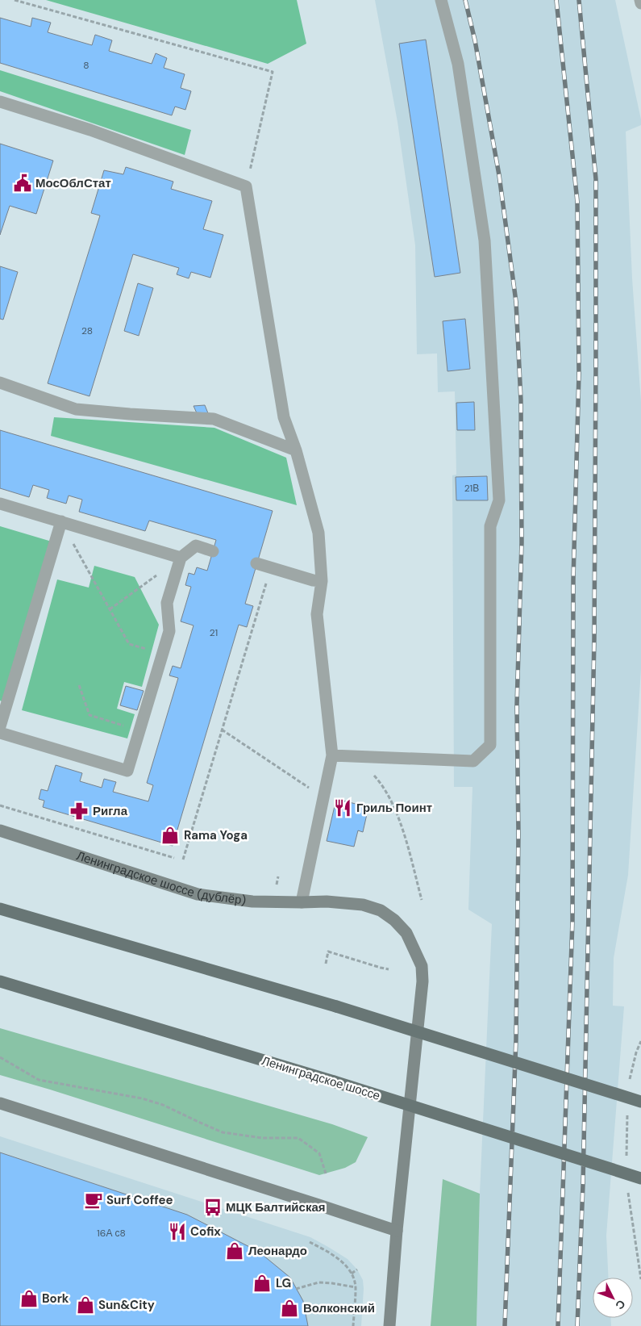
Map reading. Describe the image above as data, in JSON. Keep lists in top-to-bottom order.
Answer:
{
  "streets": {
    "main road": ["Ленинградское шоссе"],
    "street": ["Ленинградское шоссе (дублёр)"]
  },
  "places": {
    "public building": ["МосОблСтат"],
    "restaurant": ["Гриль Поинт", "Cofix"],
    "pharmacy": ["Ригла"],
    "shop": [
      "Rama Yoga",
      "Леонардо",
      "LG",
      "Bork",
      "Sun&City",
      "Волконский"
    ],
    "cafe": ["Surf Coffee"],
    "bus stop": ["МЦК Балтийская"]
  },
  "house_numbers": [
    "8",
    "28",
    "21В",
    "21",
    "16А с8"
  ],
  "north": "bottom right"
}
